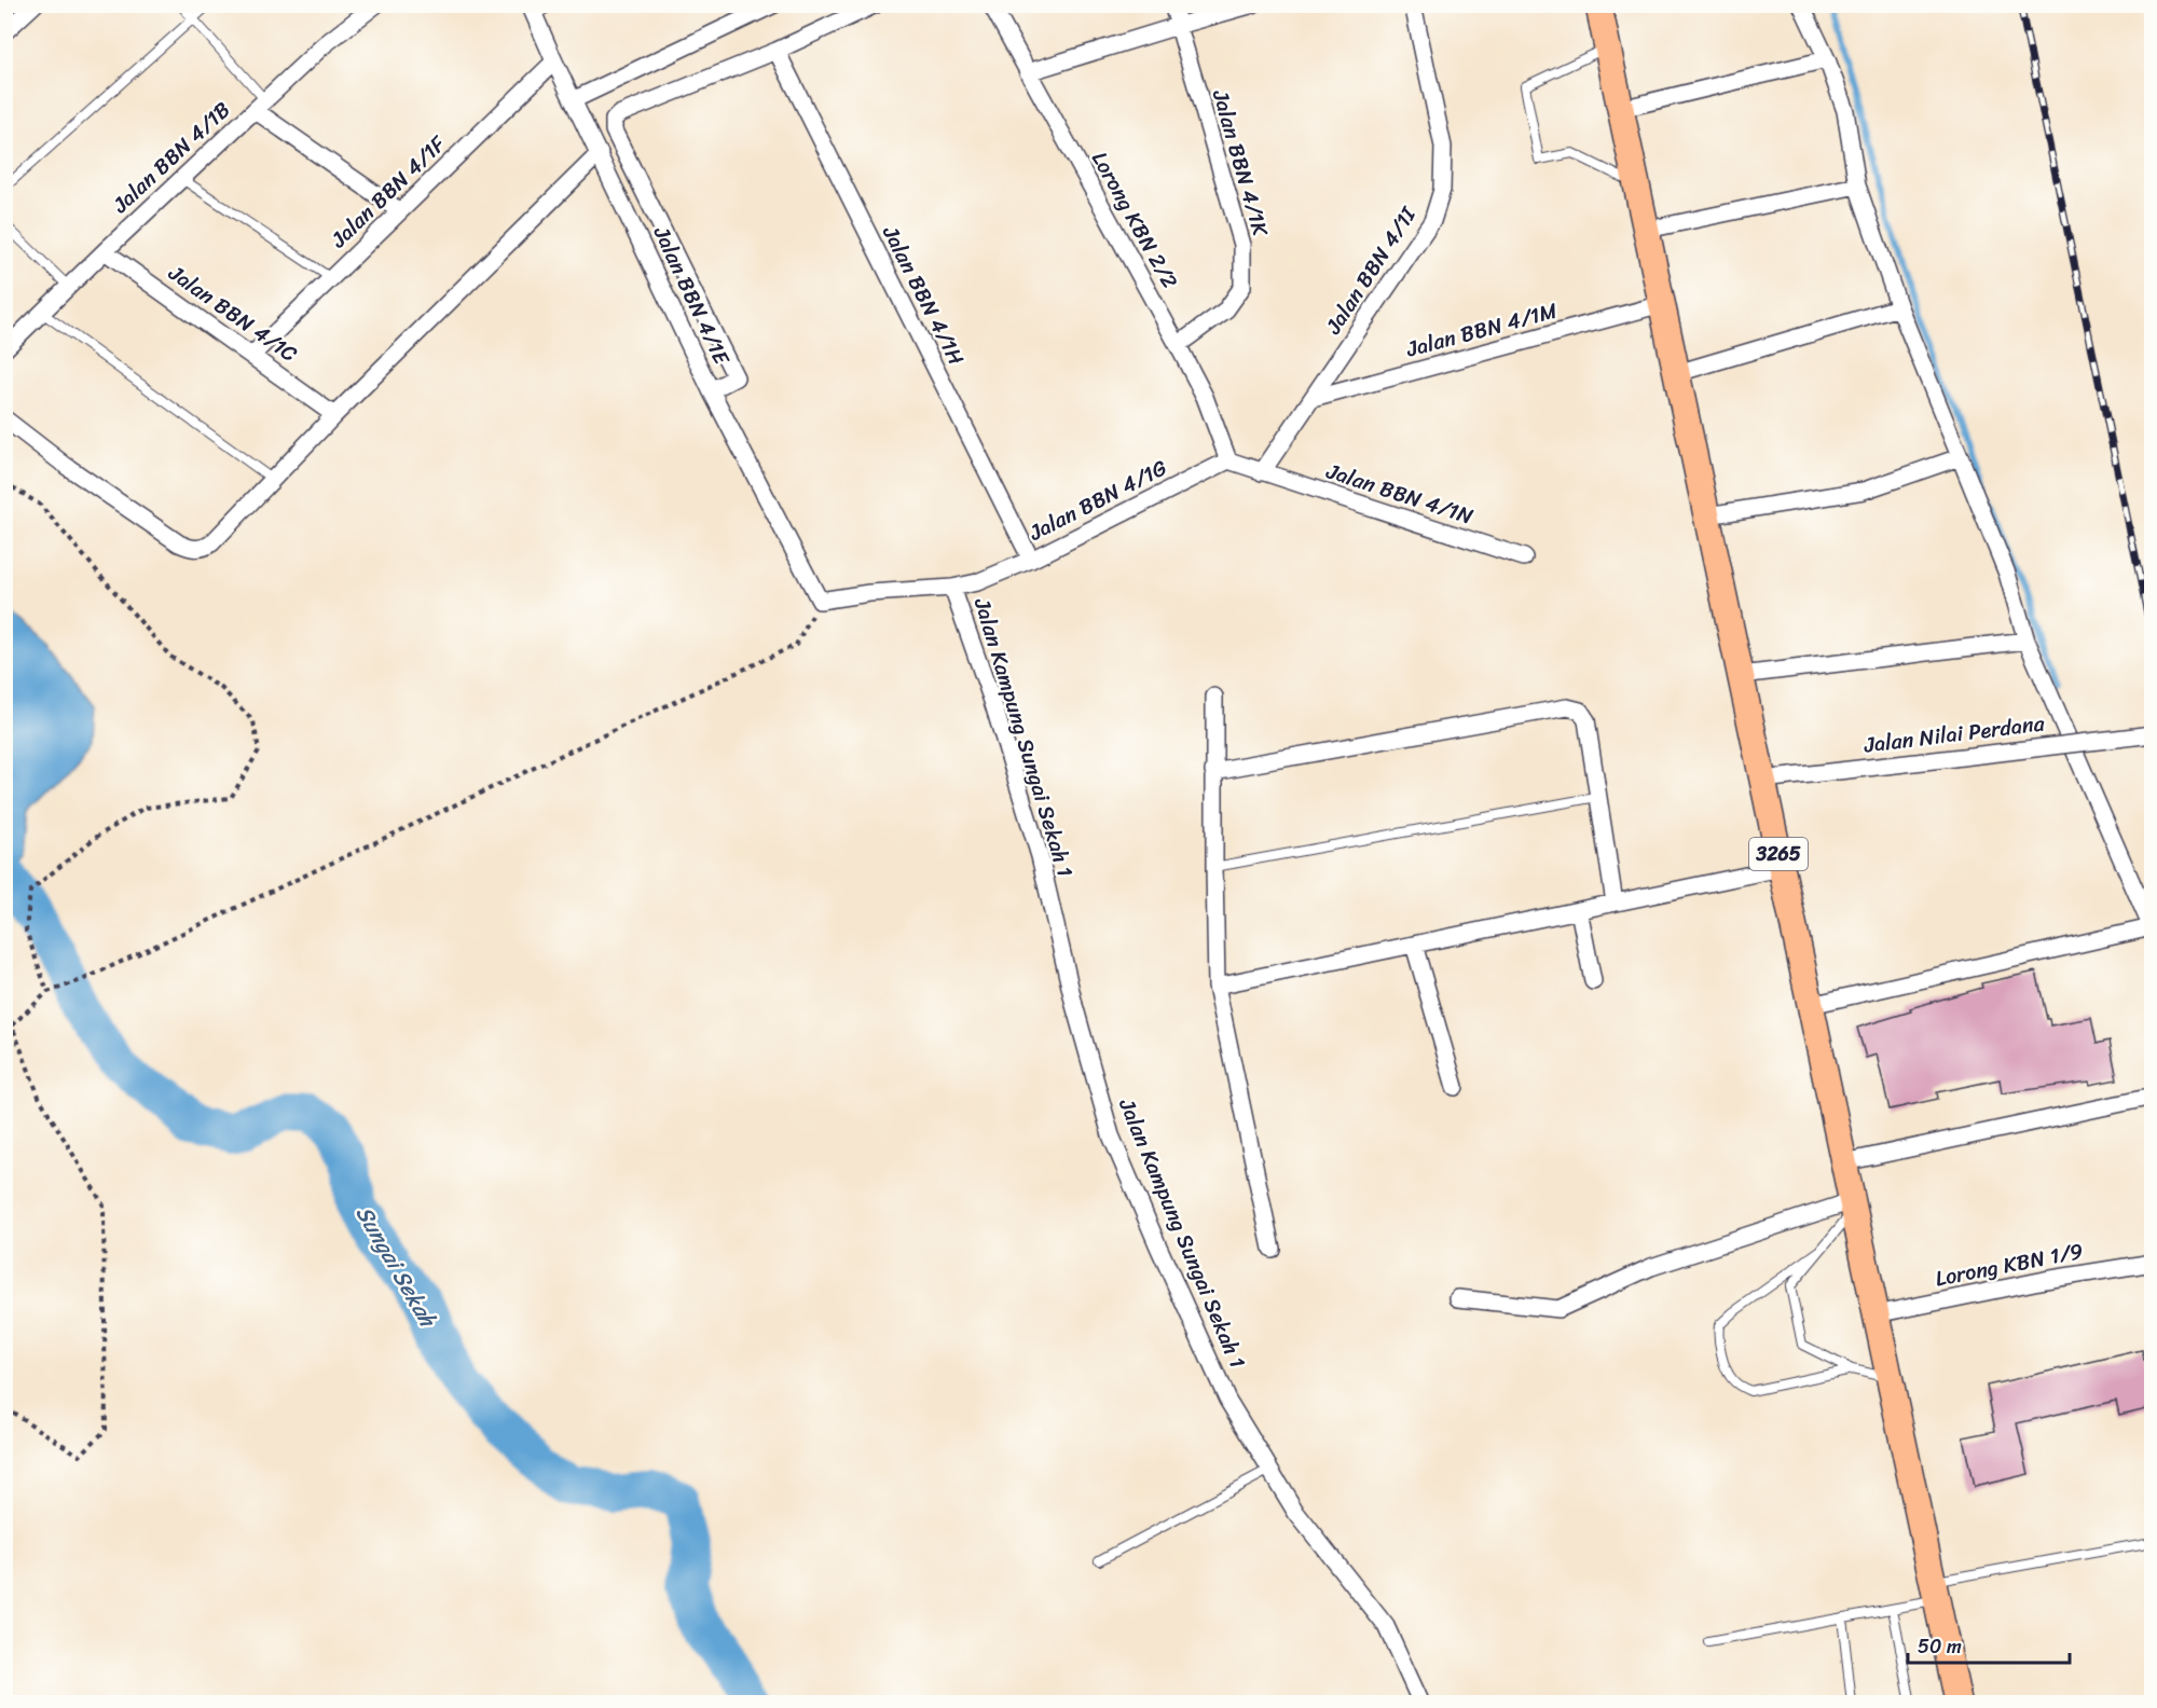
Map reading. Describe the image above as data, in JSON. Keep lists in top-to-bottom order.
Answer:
{
  "streets": {
    "main road": ["3265"],
    "street": [
      "Jalan BBN 4/1B",
      "Jalan BBN 4/1K",
      "Jalan BBN 4/1F",
      "Lorong KBN 2/2",
      "Jalan BBN 4/1I",
      "Jalan BBN 4/1E",
      "Jalan BBN 4/1H",
      "Jalan BBN 4/1C",
      "Jalan BBN 4/1M",
      "Jalan BBN 4/1N",
      "Jalan BBN 4/1G",
      "Jalan Nilai Perdana",
      "Jalan Kampung Sungai Sekah 1",
      "Lorong KBN 1/9"
    ]
  },
  "crossings": [
    ["Jalan BBN 4/1B", "Jalan BBN 4/1C"],
    ["Jalan BBN 4/1K", "Lorong KBN 2/2"],
    ["Jalan BBN 4/1F", "Jalan BBN 4/1E"],
    ["Jalan BBN 4/1F", "Jalan BBN 4/1C"],
    ["Lorong KBN 2/2", "Jalan BBN 4/1G"],
    ["Jalan BBN 4/1I", "Jalan BBN 4/1M"],
    ["Jalan BBN 4/1I", "Jalan BBN 4/1N"],
    ["Jalan BBN 4/1E", "Jalan BBN 4/1G"],
    ["Jalan BBN 4/1H", "Jalan BBN 4/1G"],
    ["Jalan BBN 4/1M", "3265"],
    ["Jalan BBN 4/1G", "Jalan Kampung Sungai Sekah 1"],
    ["Jalan Nilai Perdana", "3265"],
    ["3265", "Lorong KBN 1/9"]
  ],
  "water": ["Sungai Sekah"],
  "scale_bar": "50 m"
}
